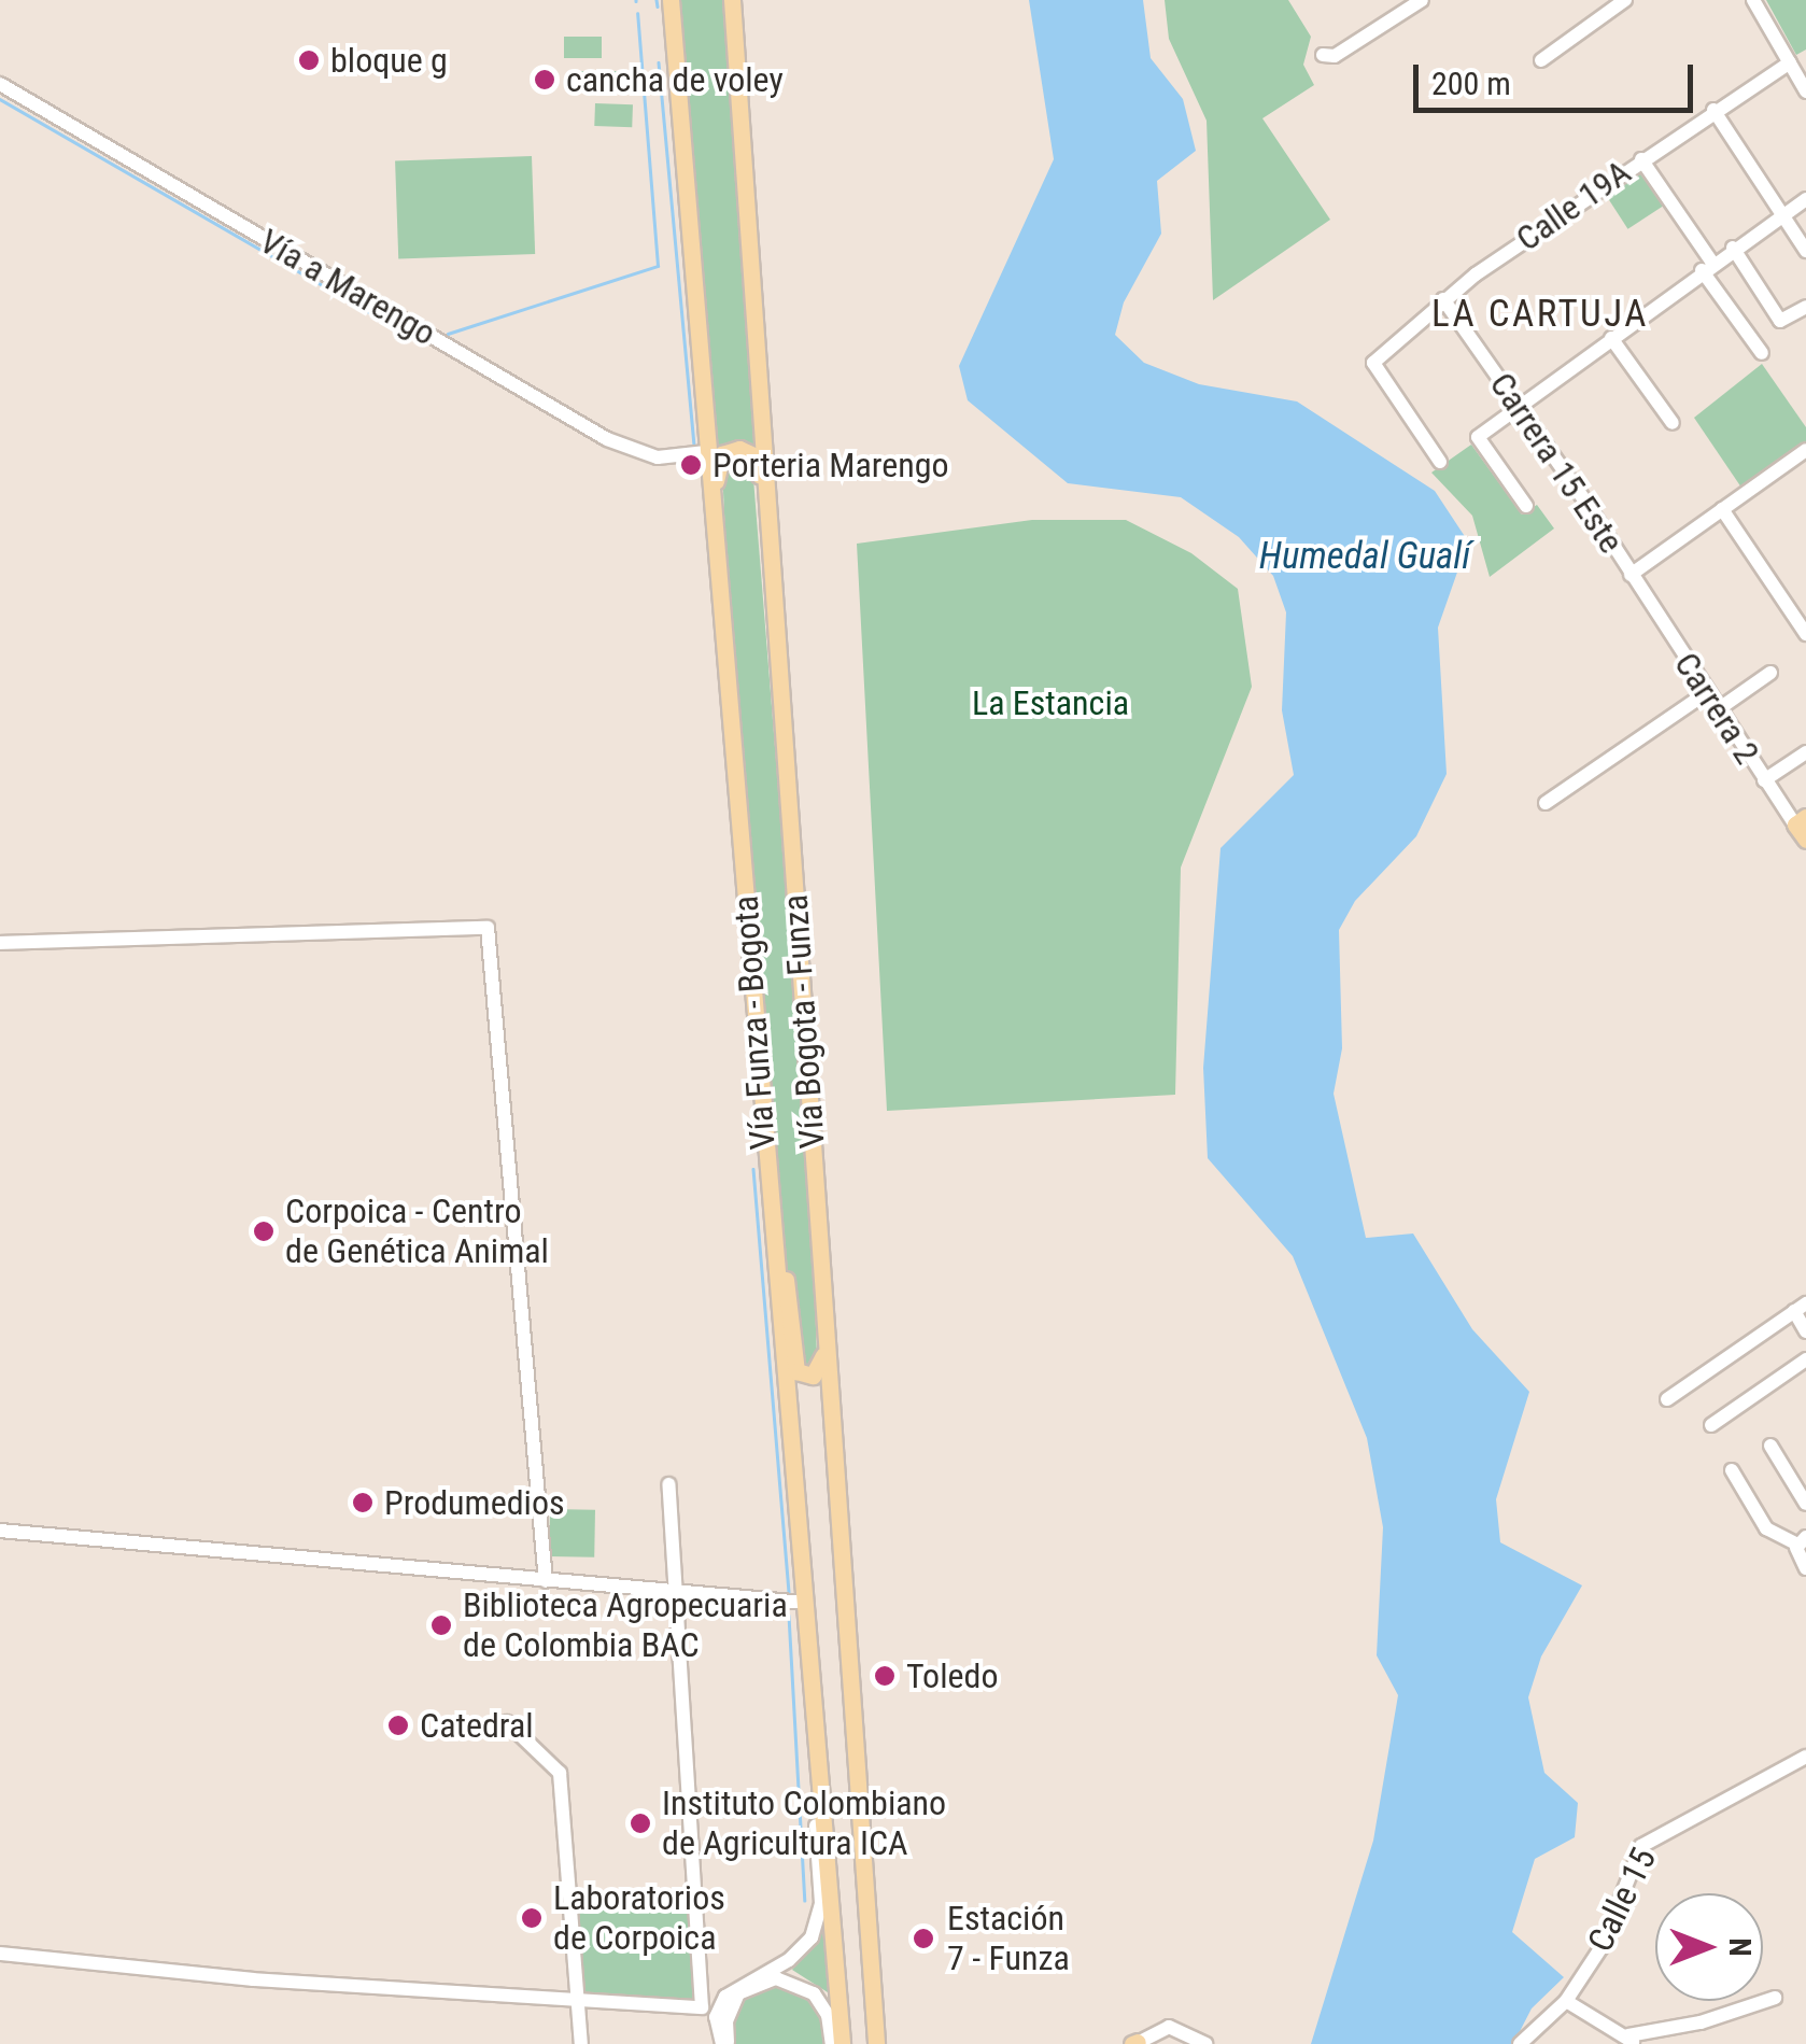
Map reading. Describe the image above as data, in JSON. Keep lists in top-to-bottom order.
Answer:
{
  "streets": {
    "main road": ["Carrera 2", "Vía Bogota - Funza", "Vía Funza - Bogota"],
    "street": [
      "Calle 19A",
      "Vía a Marengo",
      "Carrera 15 Este",
      "Calle 15"
    ]
  },
  "crossings": [
    ["Calle 19A", "Carrera 15 Este"],
    ["Vía a Marengo", "Vía Funza - Bogota"],
    ["Carrera 15 Este", "Carrera 2"]
  ],
  "districts": ["LA CARTUJA"],
  "water": ["Humedal Gualí"],
  "parks": ["La Estancia"],
  "places": [
    "bloque g",
    "cancha de voley",
    "Porteria Marengo",
    "Corpoica - Centro de Genética Animal",
    "Produmedios",
    "Biblioteca Agropecuaria de Colombia BAC",
    "Toledo",
    "Catedral",
    "Instituto Colombiano de Agricultura ICA",
    "Laboratorios de Corpoica",
    "Estación 7 - Funza"
  ],
  "scale_bar": "200 m",
  "north": "right"
}
